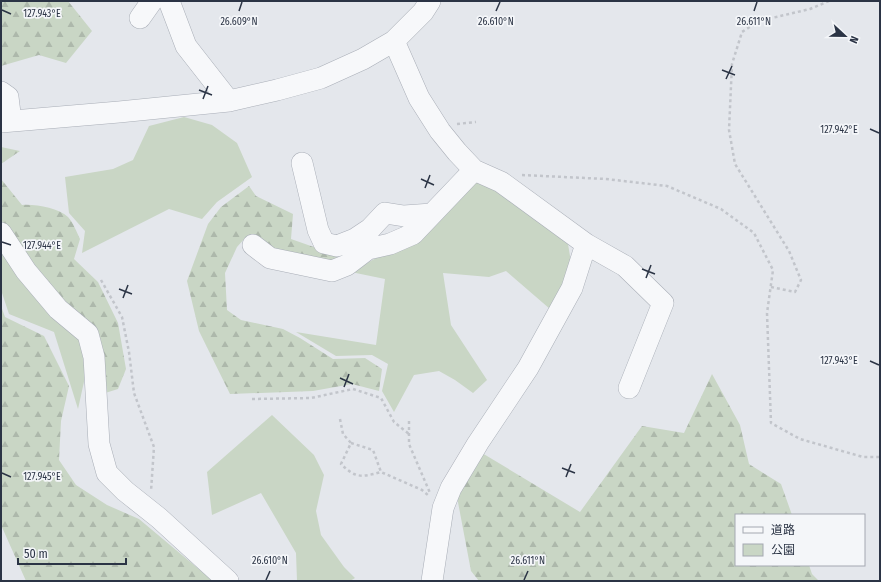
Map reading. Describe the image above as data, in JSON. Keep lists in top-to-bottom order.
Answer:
{
  "legend": ["道路", "公園"],
  "scale_bar": "50 m",
  "north": "right",
  "coordinates": [
    "127.943°E",
    "26.609°N",
    "26.610°N",
    "26.611°N",
    "127.942°E",
    "127.944°E",
    "127.945°E"
  ]
}
